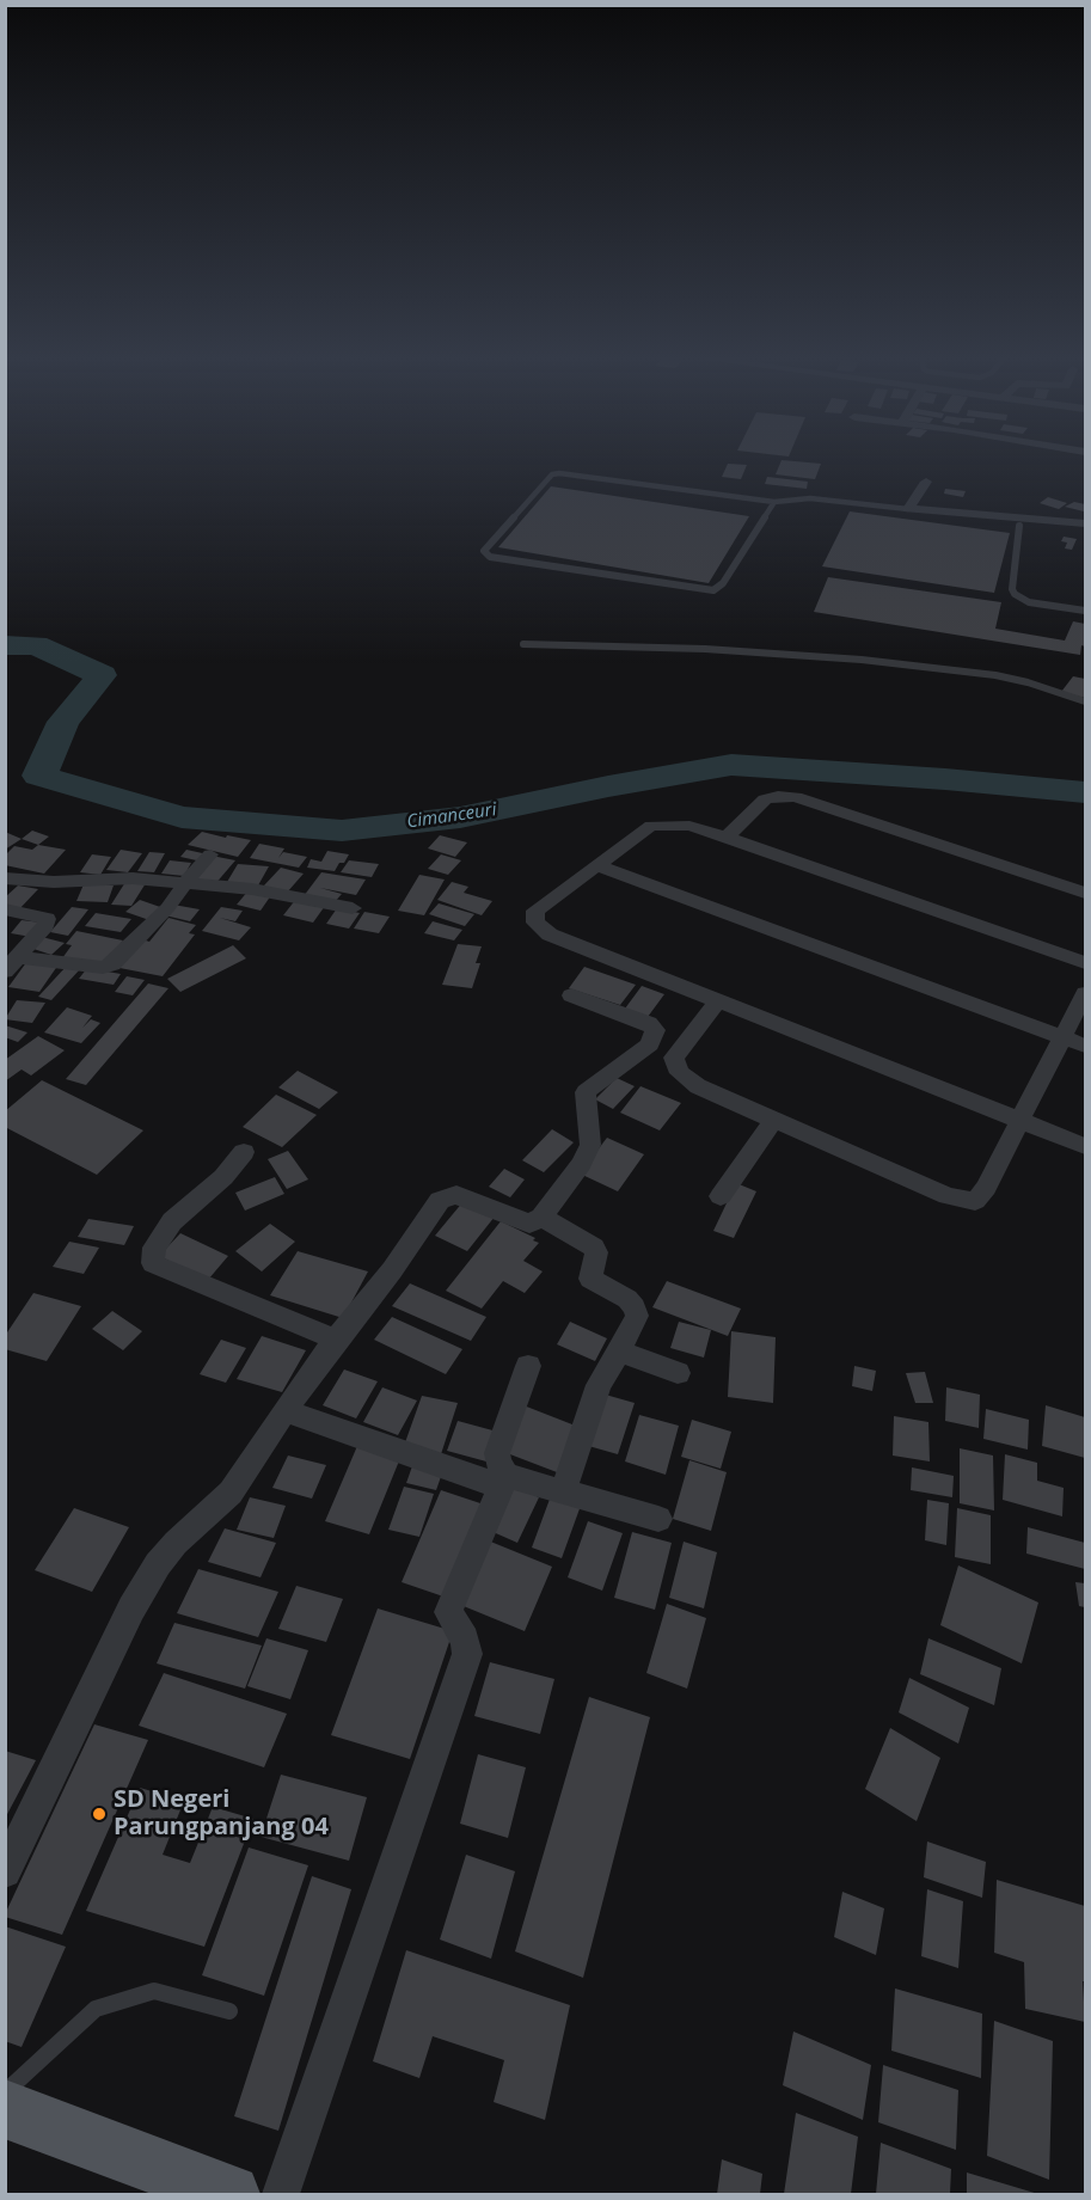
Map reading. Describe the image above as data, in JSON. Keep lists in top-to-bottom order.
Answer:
{
  "water": ["Cimanceuri"],
  "places": ["SD Negeri Parungpanjang 04"]
}
